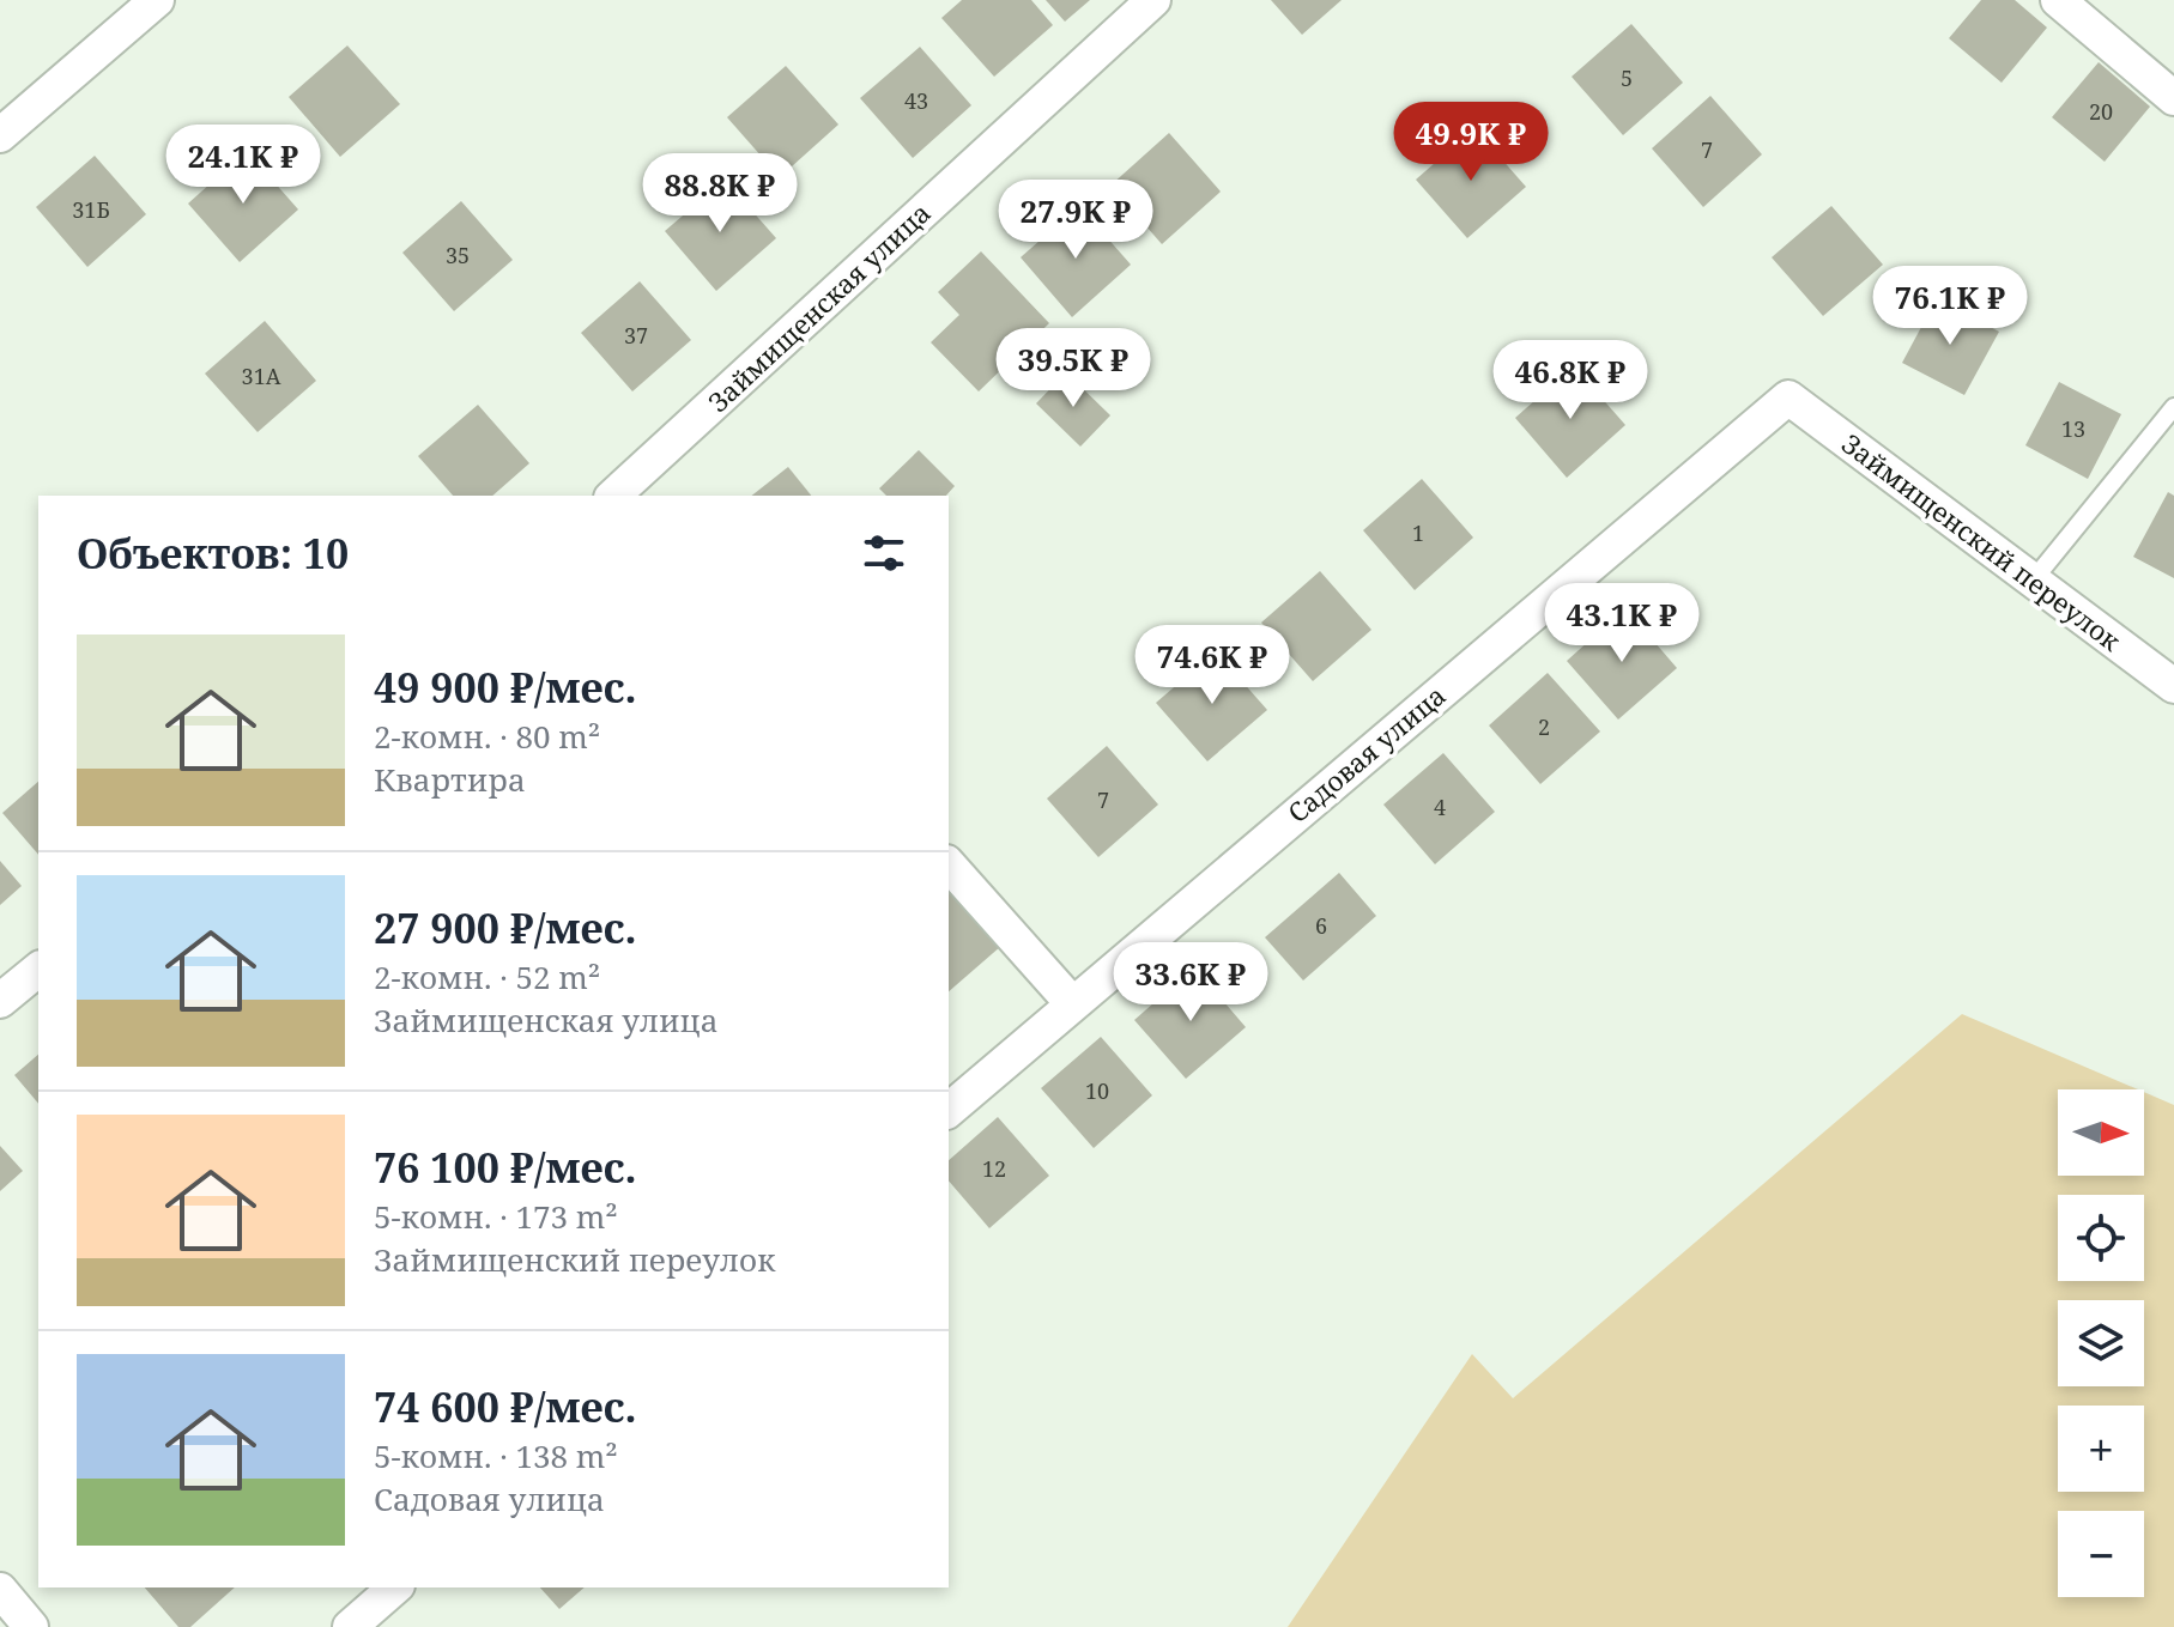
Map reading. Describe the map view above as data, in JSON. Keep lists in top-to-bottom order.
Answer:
{
  "streets": {
    "street": ["Займищенская улица", "Займищенский переулок", "Садовая улица"]
  },
  "crossings": [
    ["Займищенский переулок", "Садовая улица"]
  ],
  "house_numbers": [
    "5",
    "43",
    "20",
    "7",
    "31Б",
    "35",
    "37",
    "31А",
    "13",
    "1",
    "2",
    "7",
    "4",
    "6",
    "10",
    "12"
  ],
  "north": "right",
  "page": {
    "price": [
      "49.9K ₽",
      "24.1K ₽",
      "88.8K ₽",
      "27.9K ₽",
      "76.1K ₽",
      "39.5K ₽",
      "46.8K ₽",
      "43.1K ₽",
      "74.6K ₽",
      "33.6K ₽"
    ],
    "heading": "Объектов: 10",
    "list": [
      {
        "name": "49 900 ₽/мес.",
        "note": "2-комн. · 80 m² · Квартира"
      },
      {
        "name": "27 900 ₽/мес.",
        "note": "2-комн. · 52 m² · Займищенская улица"
      },
      {
        "name": "76 100 ₽/мес.",
        "note": "5-комн. · 173 m² · Займищенский переулок"
      },
      {
        "name": "74 600 ₽/мес.",
        "note": "5-комн. · 138 m² · Садовая улица"
      }
    ],
    "map_buttons": ["+", "−"]
  }
}
